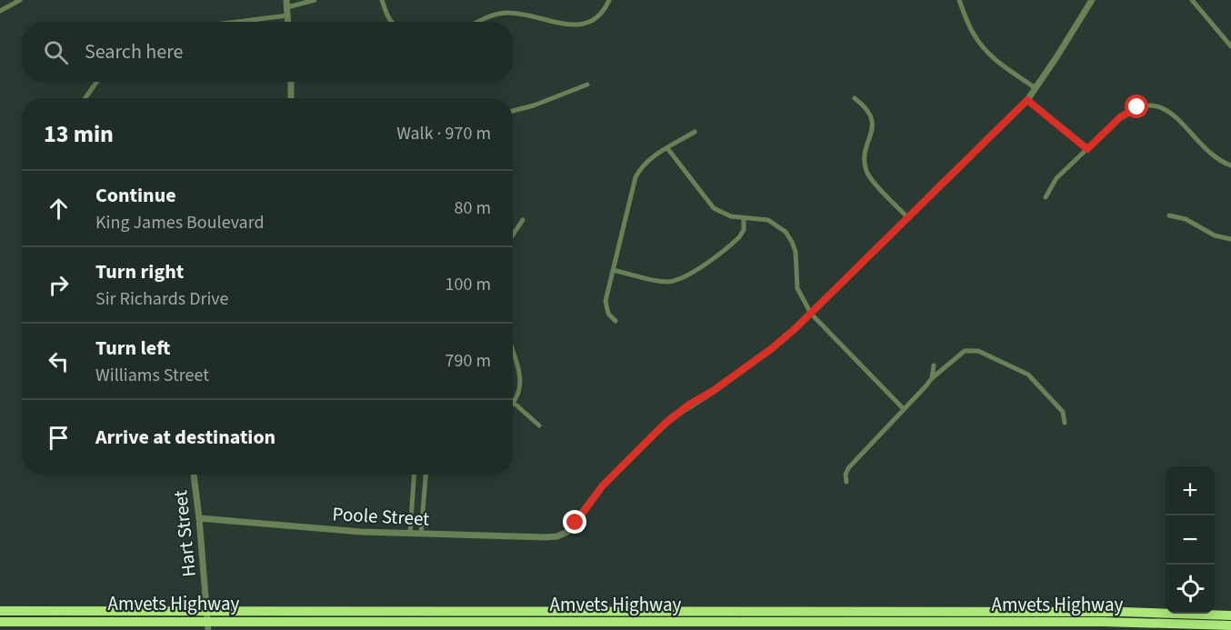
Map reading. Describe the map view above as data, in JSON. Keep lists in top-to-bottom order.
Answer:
{
  "streets": {
    "highway": ["Amvets Highway"],
    "street": ["Poole Street", "Hart Street"]
  },
  "crossings": [
    ["Poole Street", "Hart Street"]
  ],
  "page": {
    "search": "Search here",
    "heading": ["13 min", "Walk · 970 m"],
    "list": [
      ["Continue", "King James Boulevard", "80 m"],
      ["Turn right", "Sir Richards Drive", "100 m"],
      ["Turn left", "Williams Street", "790 m"],
      "Arrive at destination"
    ],
    "map_buttons": ["+", "−"]
  }
}
